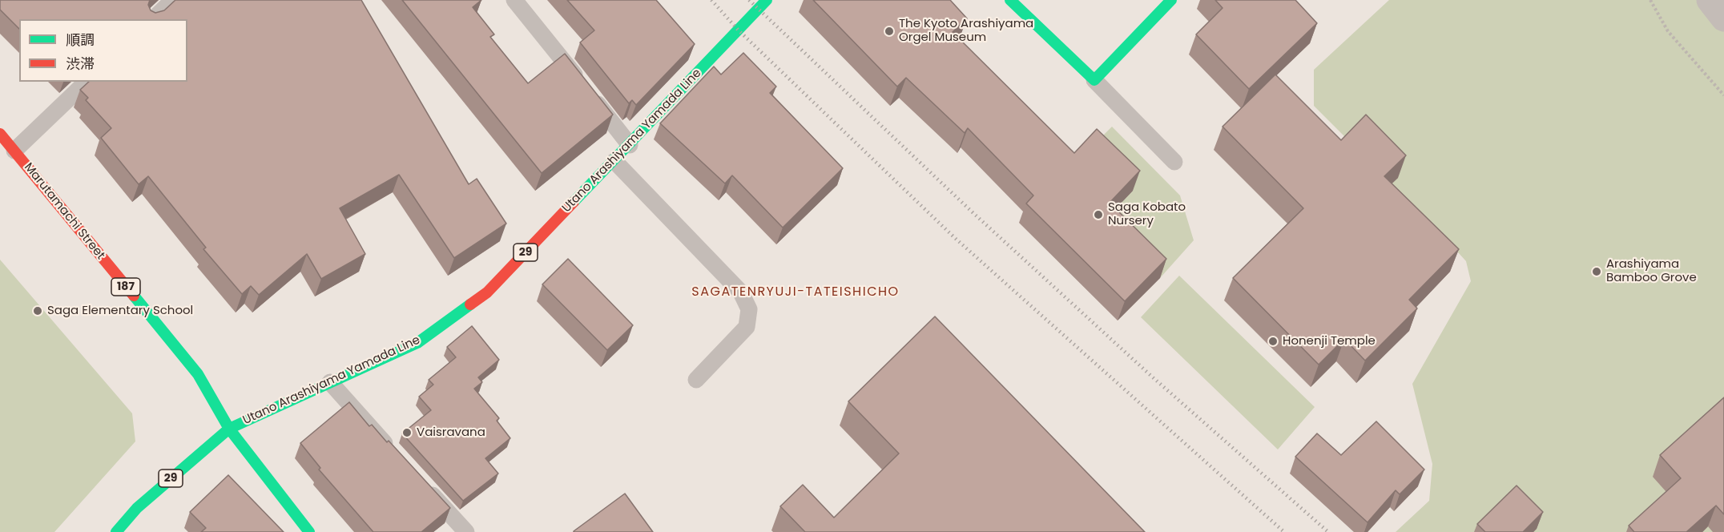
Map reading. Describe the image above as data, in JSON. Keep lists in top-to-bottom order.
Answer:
{
  "streets": {
    "main road": [
      "Utano Arashiyama Yamada Line",
      "Marutamachi Street",
      "29",
      "187"
    ]
  },
  "crossings": [
    ["Utano Arashiyama Yamada Line", "Marutamachi Street"]
  ],
  "districts": ["SAGATENRYUJI-TATEISHICHO"],
  "places": [
    "The Kyoto Arashiyama Orgel Museum",
    "Saga Kobato Nursery",
    "Arashiyama Bamboo Grove",
    "Saga Elementary School",
    "Honenji Temple",
    "Vaisravana"
  ],
  "legend": ["順調", "渋滞"]
}
